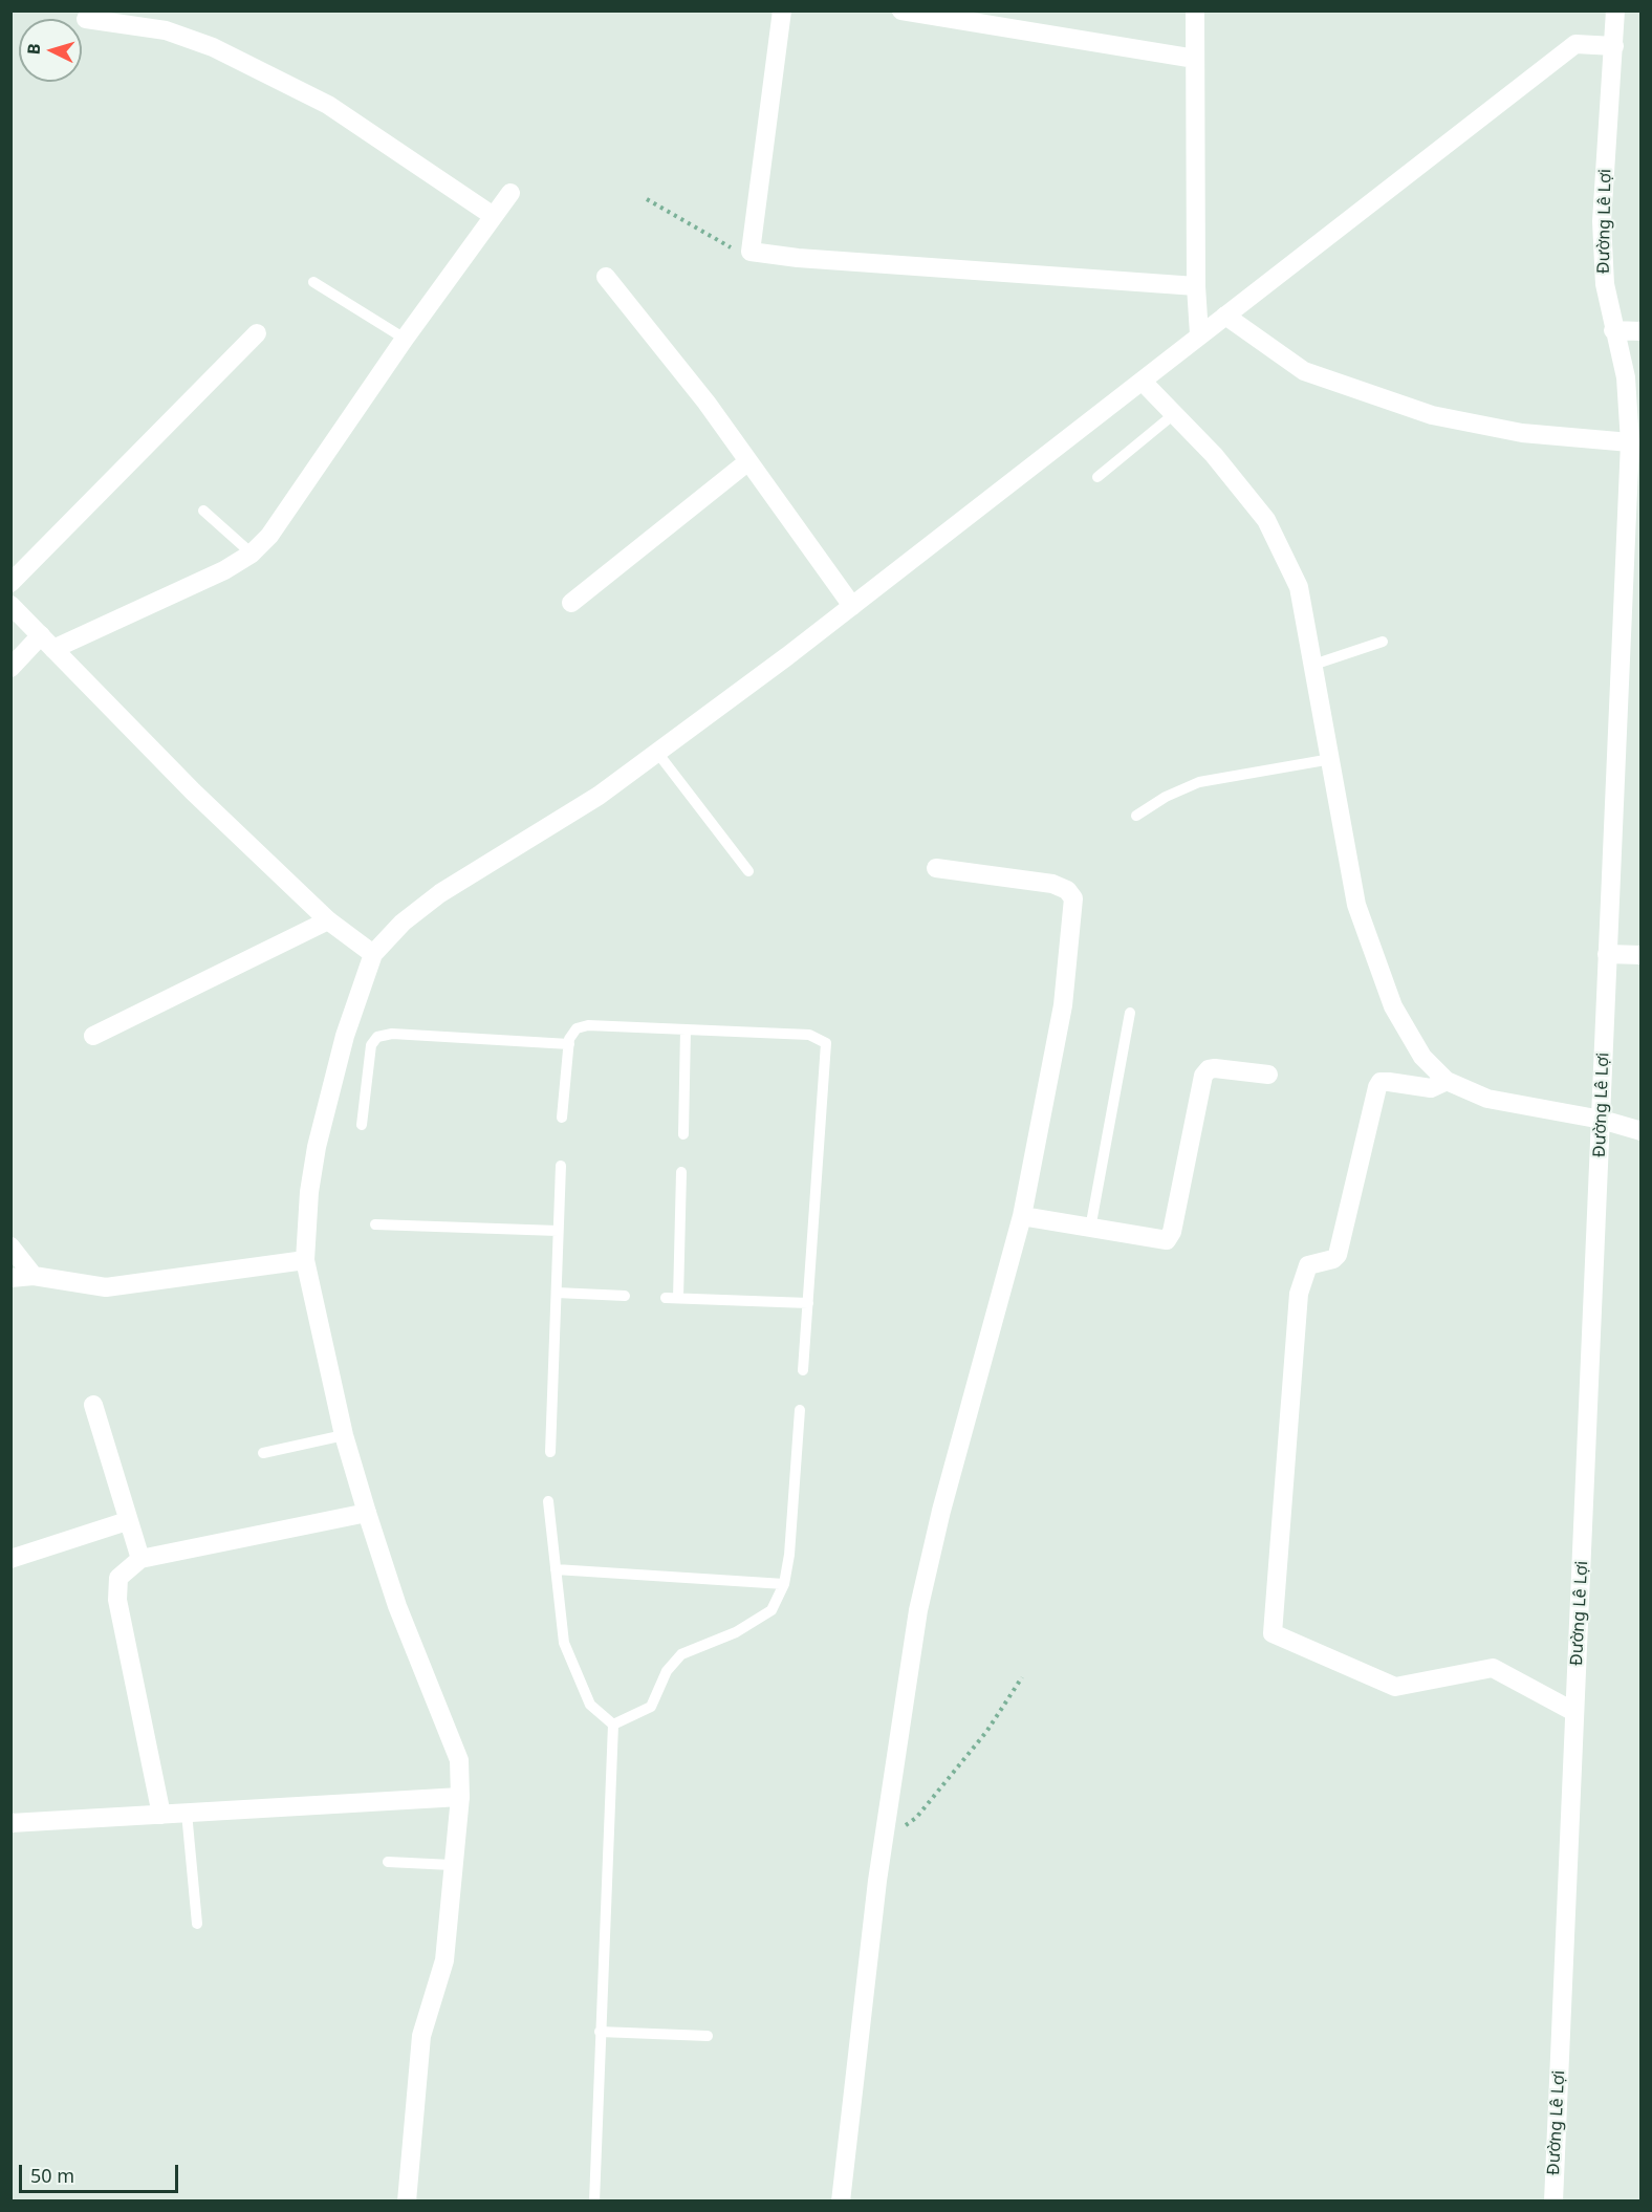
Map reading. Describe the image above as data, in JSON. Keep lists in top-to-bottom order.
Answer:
{
  "streets": {
    "street": ["Đường Lê Lợi"]
  },
  "scale_bar": "50 m",
  "north": "left"
}
